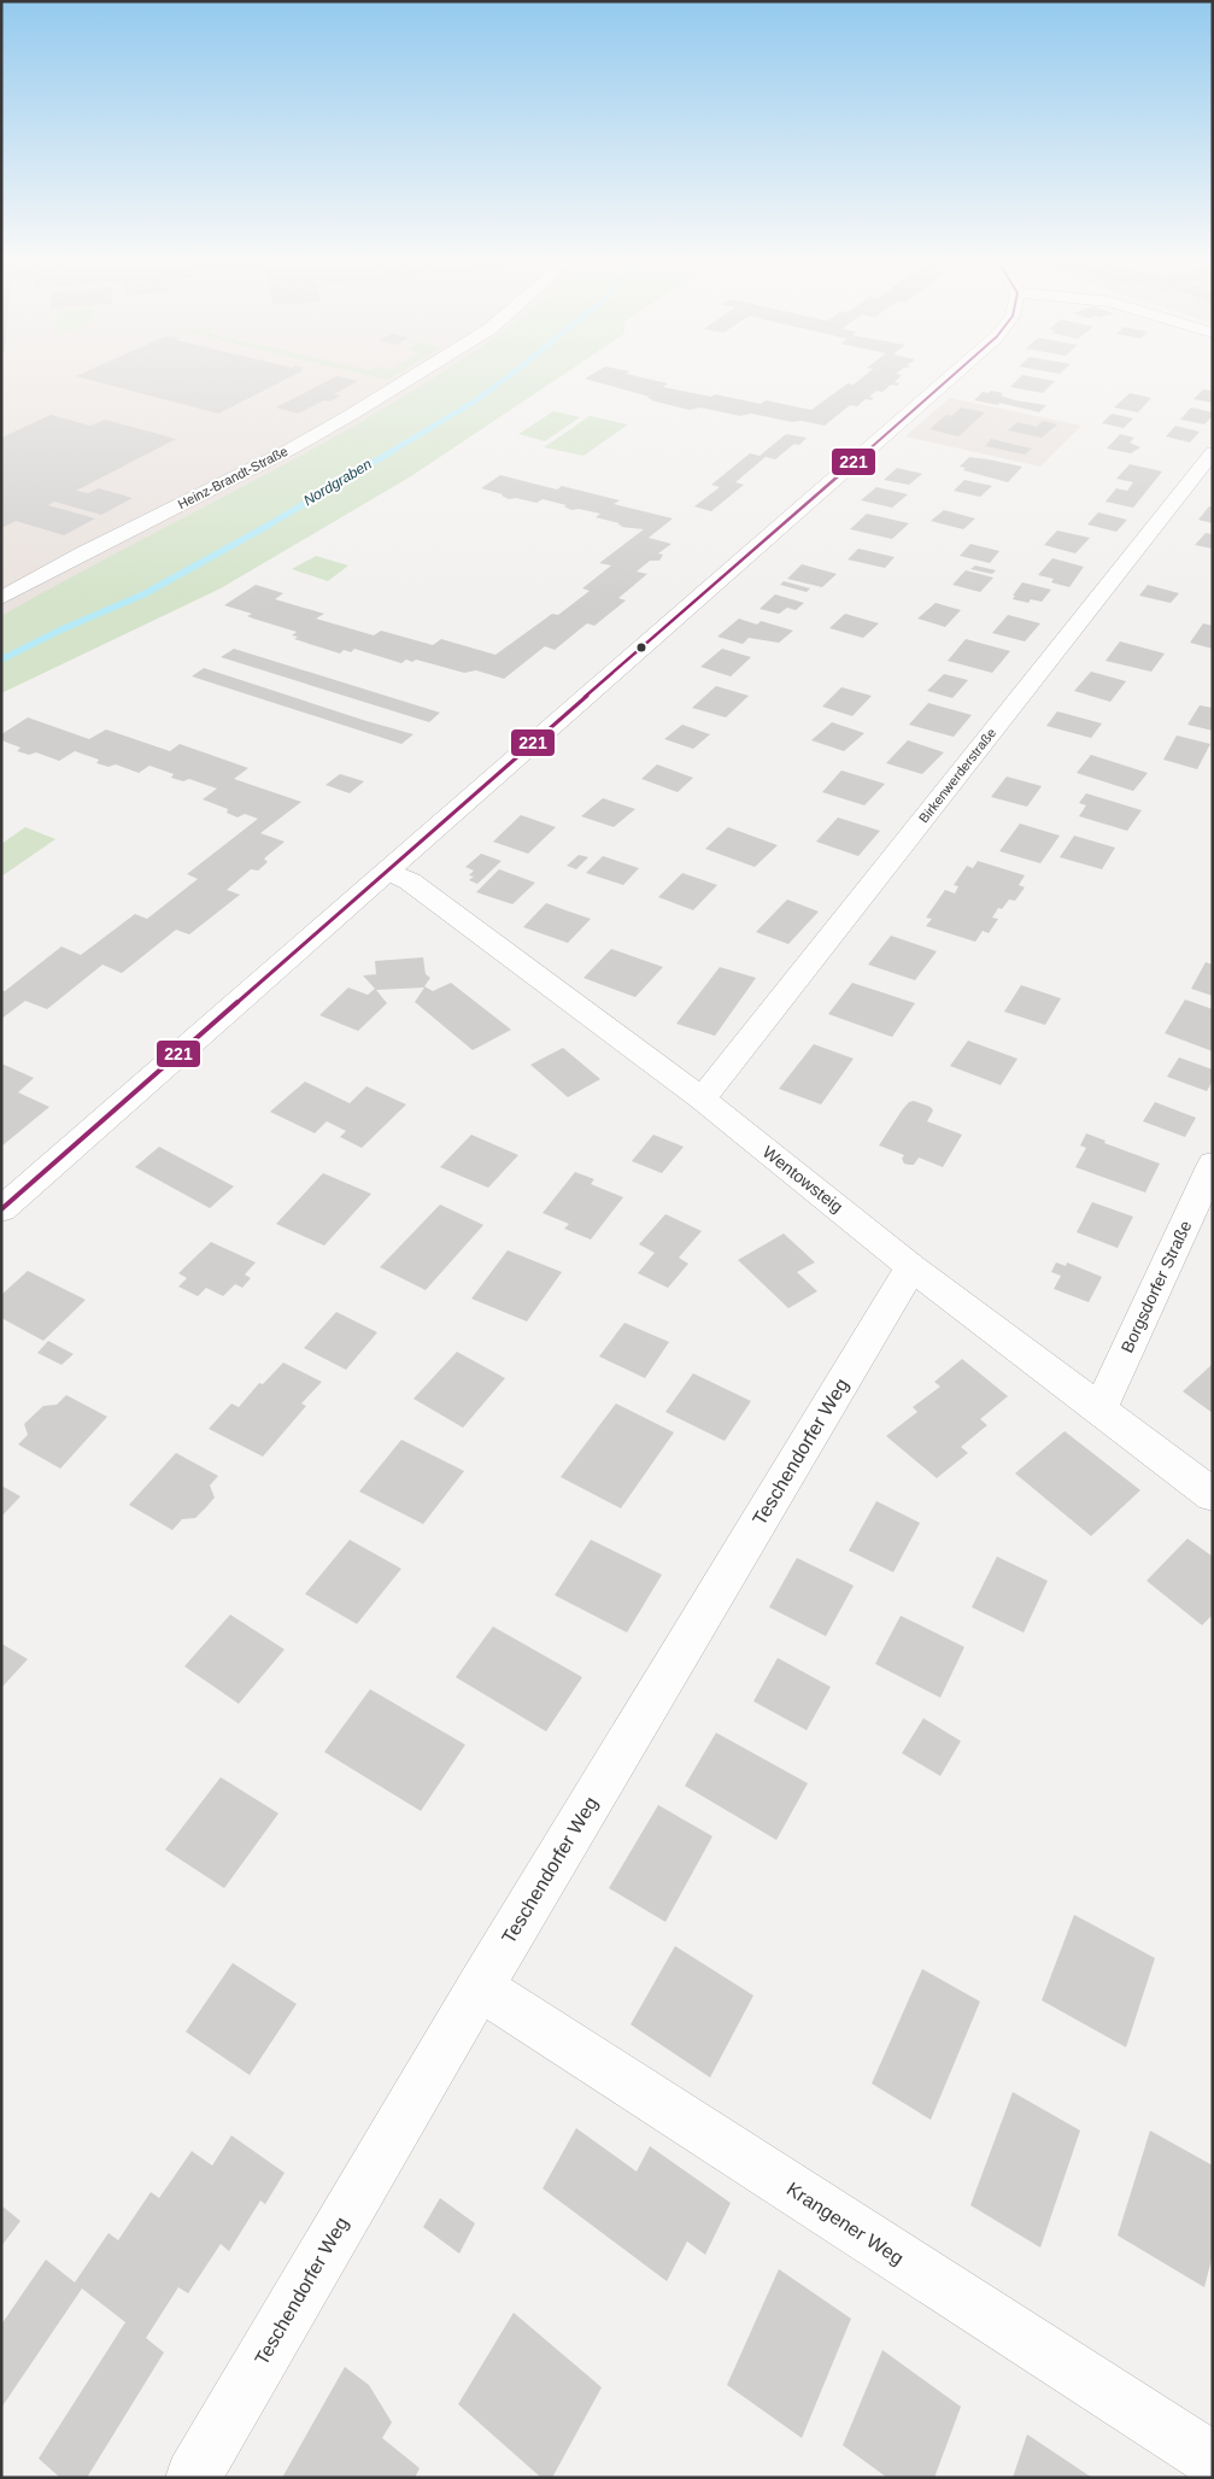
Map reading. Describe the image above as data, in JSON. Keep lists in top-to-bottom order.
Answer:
{
  "streets": {
    "street": [
      "Heinz-Brandt-Straße",
      "Birkenwerderstraße",
      "Wentowsteig",
      "Borgsdorfer Straße",
      "Teschendorfer Weg",
      "Krangener Weg"
    ]
  },
  "crossings": [
    ["Birkenwerderstraße", "Wentowsteig"],
    ["Wentowsteig", "Borgsdorfer Straße"],
    ["Wentowsteig", "Teschendorfer Weg"],
    ["Teschendorfer Weg", "Krangener Weg"]
  ],
  "water": ["Nordgraben"],
  "lines": ["transit line 221"]
}
